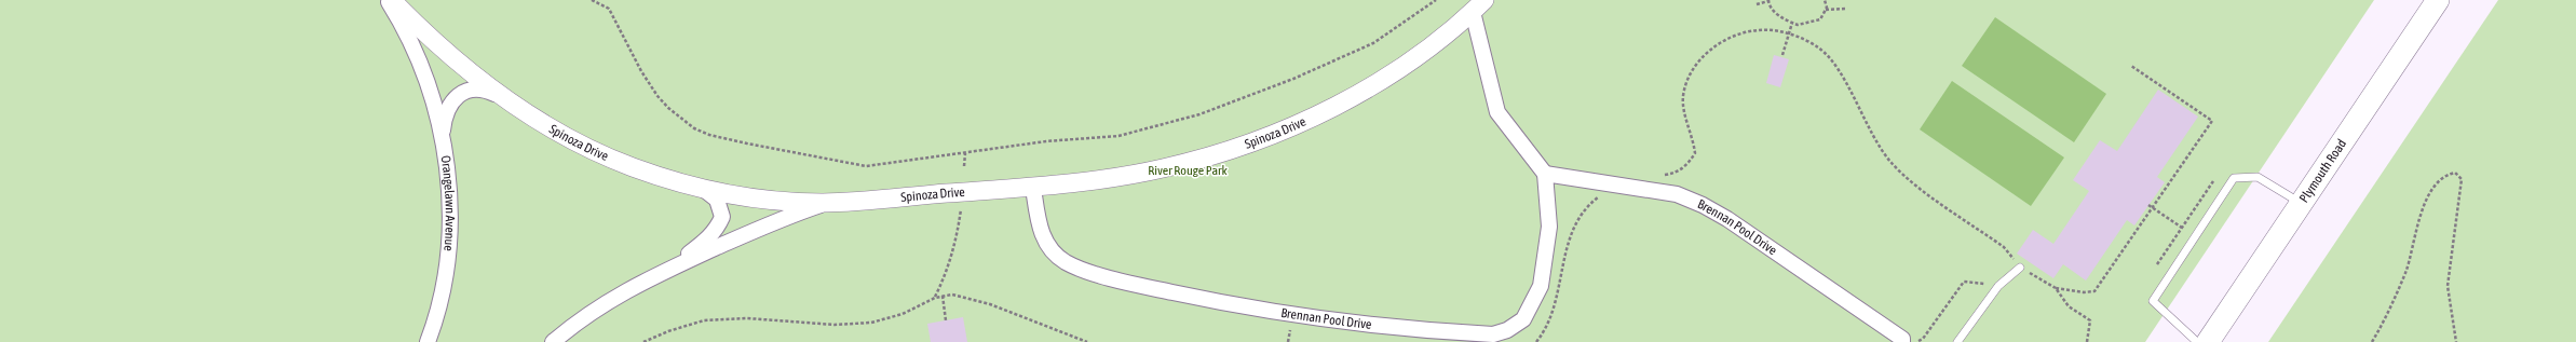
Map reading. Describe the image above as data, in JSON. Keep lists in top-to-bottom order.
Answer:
{
  "streets": {
    "main road": ["Plymouth Road"],
    "street": ["Spinoza Drive", "Orangelawn Avenue", "Brennan Pool Drive"]
  },
  "crossings": [
    ["Spinoza Drive", "Orangelawn Avenue"],
    ["Spinoza Drive", "Brennan Pool Drive"]
  ],
  "parks": ["River Rouge Park"]
}
